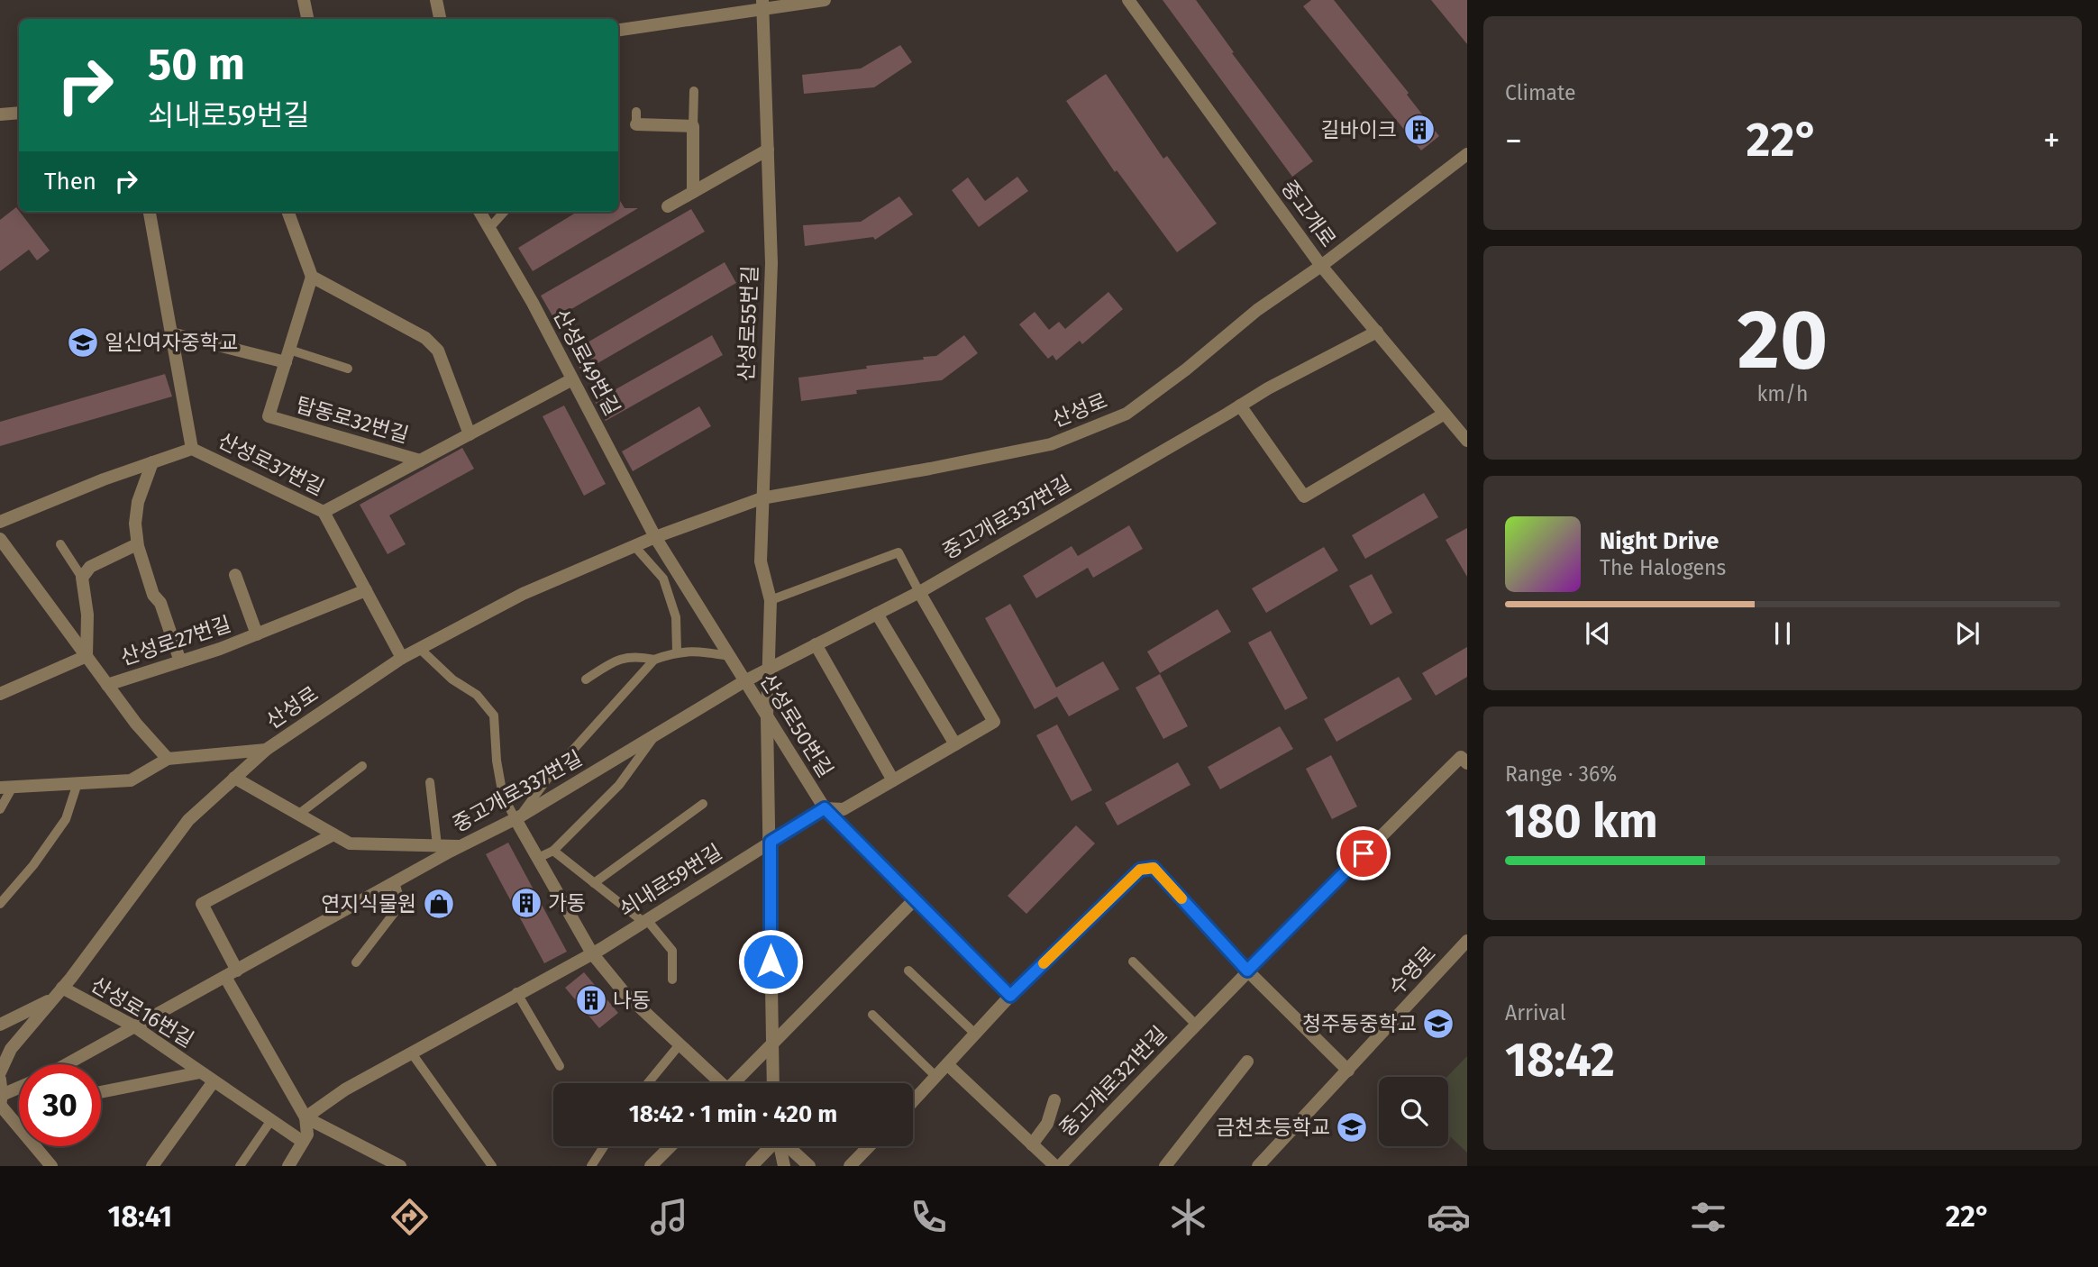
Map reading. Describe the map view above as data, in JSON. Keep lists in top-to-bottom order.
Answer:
{
  "streets": {
    "street": [
      "중고개로",
      "산성로55번길",
      "산성로49번길",
      "산성로",
      "탑동로32번길",
      "산성로37번길",
      "중고개로337번길",
      "산성로27번길",
      "산성로50번길",
      "쇠내로59번길",
      "수영로",
      "산성로16번길",
      "중고개로321번길"
    ]
  },
  "crossings": [
    ["중고개로", "산성로"],
    ["중고개로", "중고개로337번길"],
    ["산성로55번길", "산성로"],
    ["산성로55번길", "중고개로337번길"],
    ["산성로55번길", "산성로50번길"],
    ["산성로49번길", "산성로"],
    ["산성로49번길", "산성로50번길"],
    ["산성로", "산성로37번길"],
    ["산성로", "산성로50번길"],
    ["산성로", "산성로16번길"],
    ["중고개로337번길", "산성로50번길"],
    ["중고개로337번길", "쇠내로59번길"],
    ["중고개로337번길", "산성로16번길"],
    ["산성로50번길", "쇠내로59번길"]
  ],
  "places": {
    "building": ["길바이크", "가동", "나동"],
    "school or university": ["일신여자중학교", "청주동중학교", "금천초등학교"],
    "shop": ["연지식물원"]
  },
  "page": {
    "tile": [
      "Climate",
      ["20", "km/h"],
      ["Range · 36%", "180 km"],
      ["Arrival", "18:42"]
    ],
    "turn": ["50 m", "쇠내로59번길"],
    "heat": ["−", "22°", "+"],
    "then": "Then",
    "song": ["Night Drive", "The Halogens"],
    "limit": "30",
    "trip": "18:42 · 1 min · 420 m",
    "tabs": ["18:41", "22°"]
  }
}
